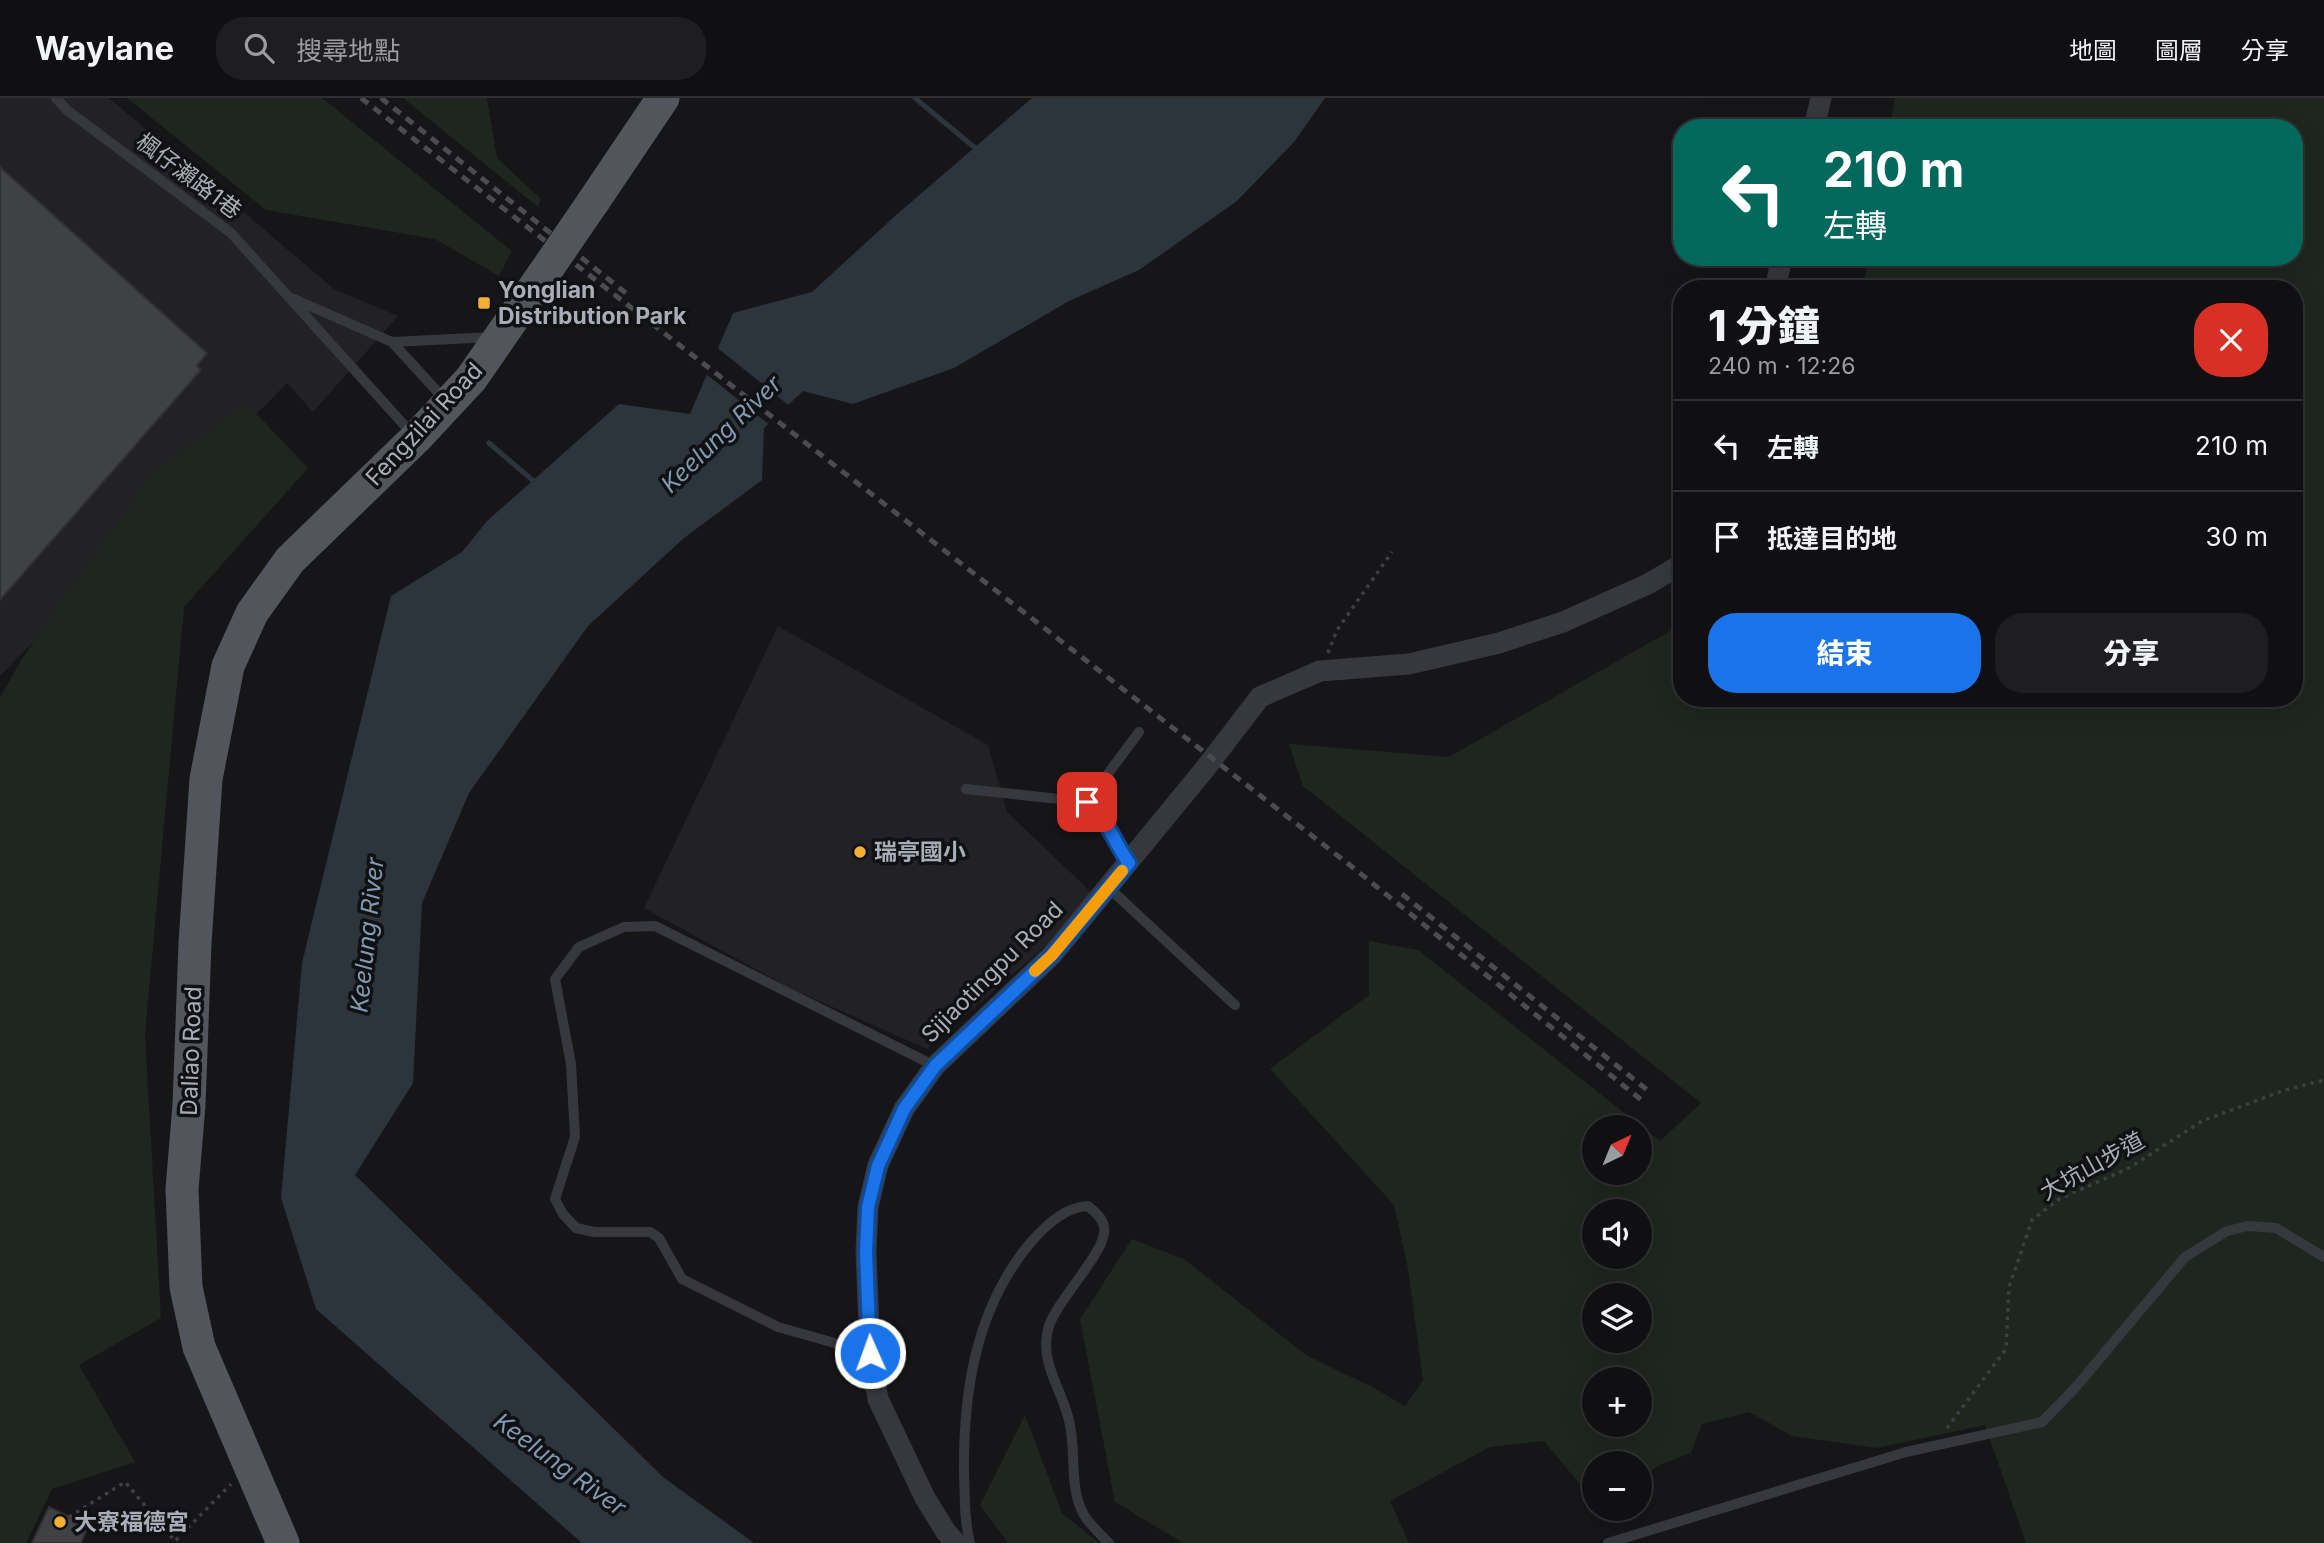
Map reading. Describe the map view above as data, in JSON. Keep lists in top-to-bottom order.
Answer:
{
  "streets": {
    "main road": ["Fengzilai Road", "Daliao Road"],
    "street": ["Sijiaotingpu Road"],
    "lane": ["楓仔瀨路1巷"],
    "path": ["大坑山步道"]
  },
  "crossings": [
    ["楓仔瀨路1巷", "Fengzilai Road"],
    ["Fengzilai Road", "Daliao Road"]
  ],
  "water": ["Keelung River"],
  "places": {
    "transit": ["Yonglian Distribution Park"],
    "other": ["瑞亭國小", "大寮福德宮"]
  },
  "north": "top right",
  "page": {
    "header": "Waylane",
    "search": "搜尋地點",
    "nav": ["地圖", "圖層", "分享"],
    "turn": ["210 m", "左轉"],
    "heading": ["1 分鐘", "240 m · 12:26"],
    "list": [
      {
        "name": "左轉",
        "value": "210 m"
      },
      {
        "name": "抵達目的地",
        "value": "30 m"
      }
    ],
    "buttons": ["結束", "分享"],
    "map_buttons": ["+", "−"]
  }
}
